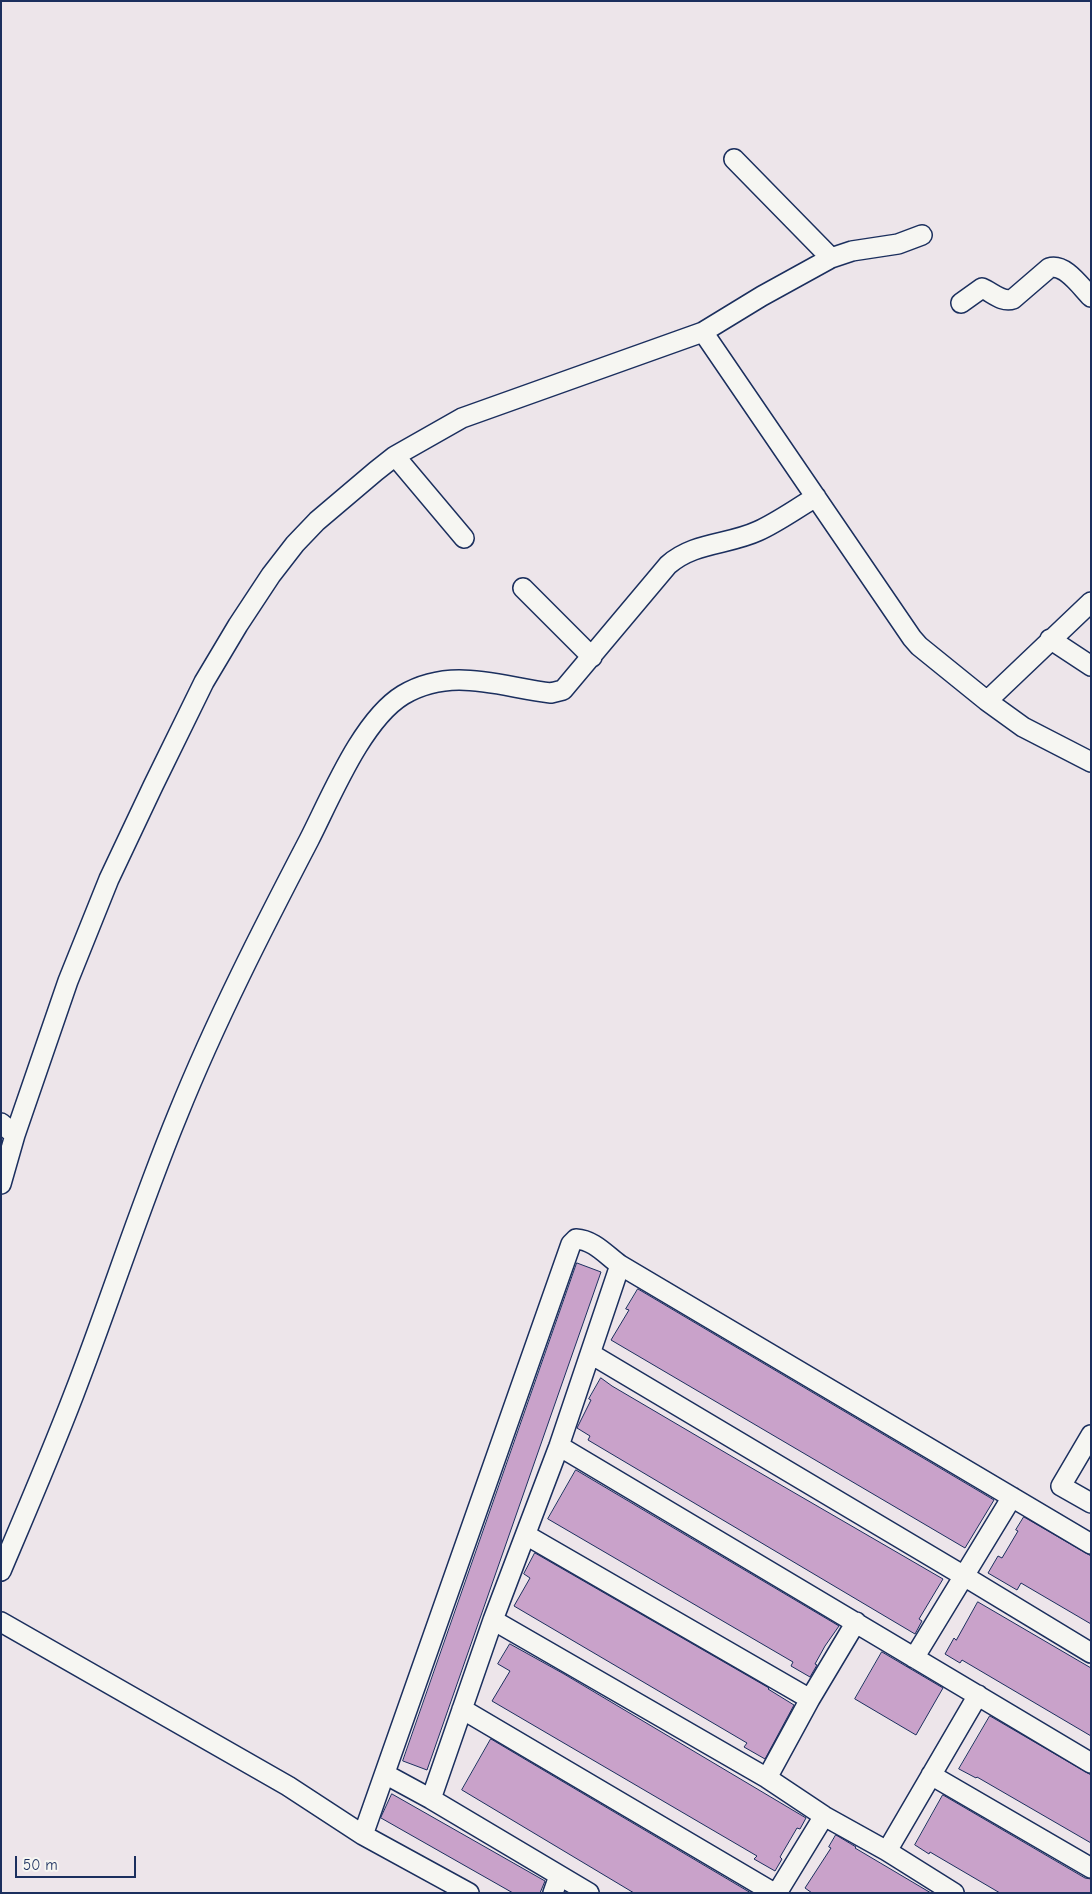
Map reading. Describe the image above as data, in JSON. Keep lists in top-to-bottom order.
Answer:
{
  "scale_bar": "50 m"
}
